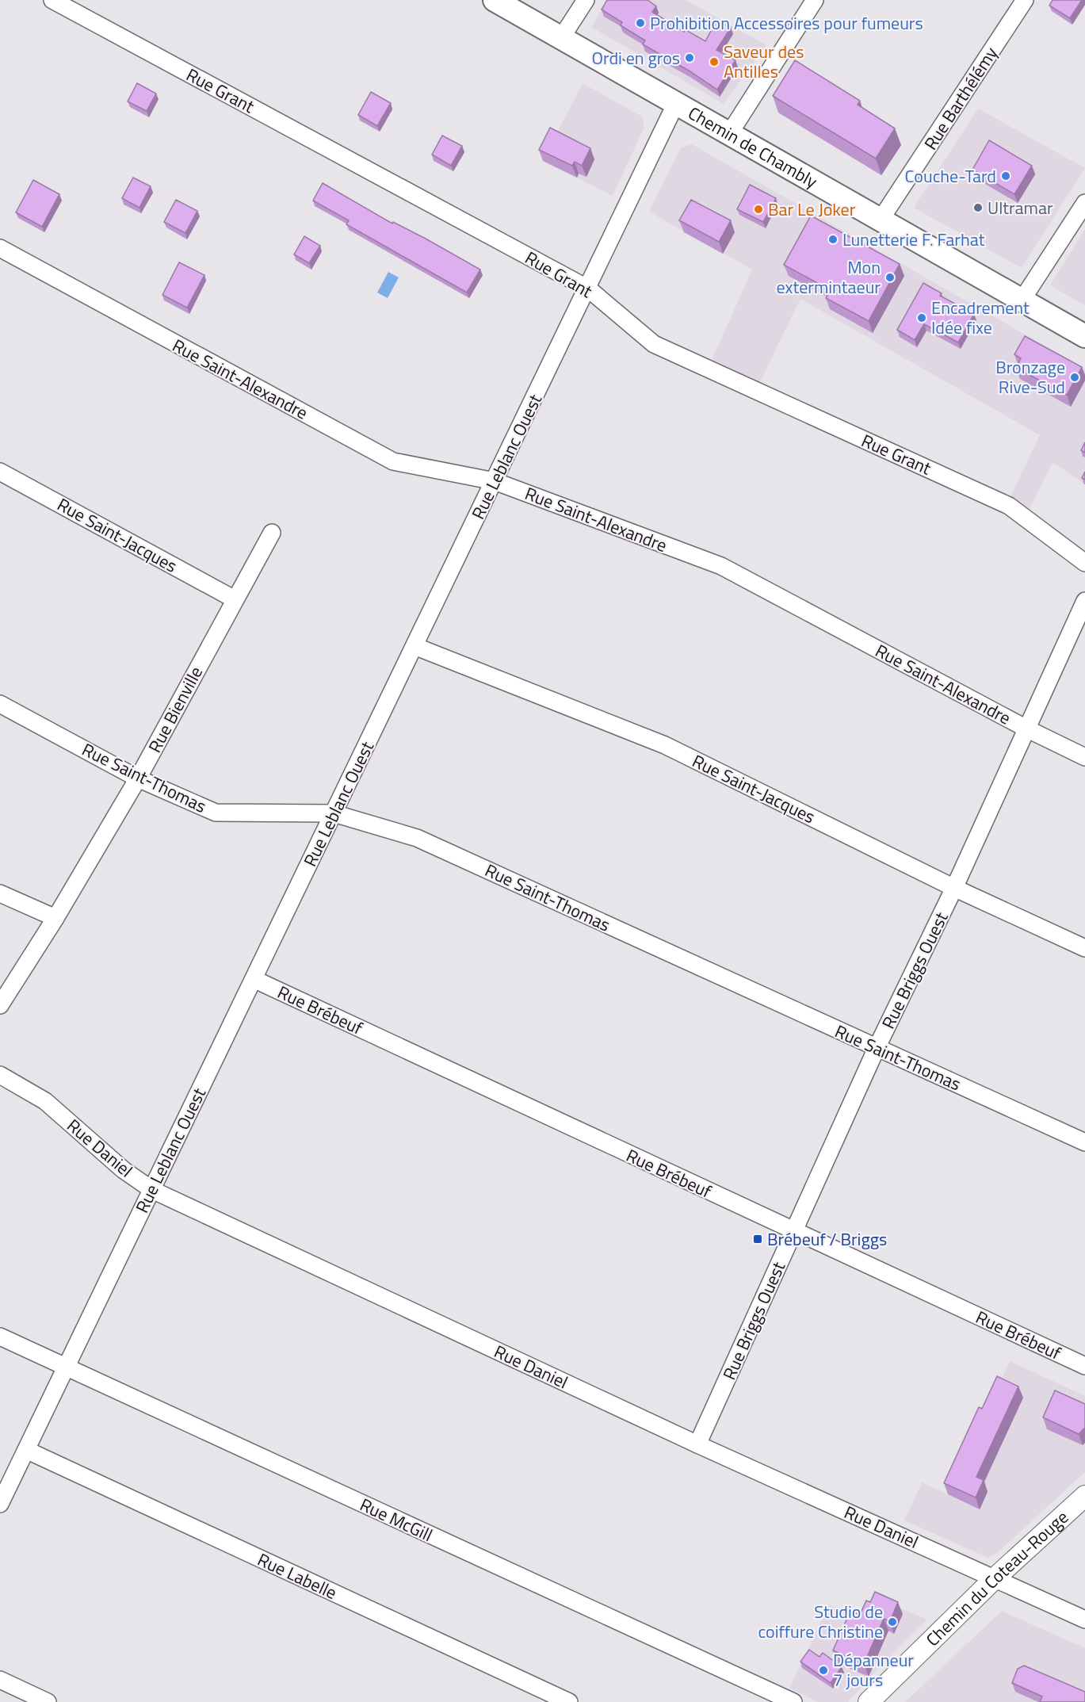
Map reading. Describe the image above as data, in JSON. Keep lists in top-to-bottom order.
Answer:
{
  "streets": {
    "main road": ["Chemin de Chambly"],
    "street": [
      "Rue Grant",
      "Rue Barthélémy",
      "Rue Saint-Alexandre",
      "Rue Leblanc Ouest",
      "Rue Saint-Jacques",
      "Rue Bienville",
      "Rue Saint-Thomas",
      "Rue Briggs Ouest",
      "Rue Brébeuf",
      "Rue Daniel",
      "Rue McGill",
      "Rue Labelle",
      "Chemin du Coteau-Rouge"
    ]
  },
  "crossings": [
    ["Rue Grant", "Rue Leblanc Ouest"],
    ["Rue Barthélémy", "Chemin de Chambly"],
    ["Chemin de Chambly", "Rue Leblanc Ouest"],
    ["Rue Saint-Alexandre", "Rue Leblanc Ouest"],
    ["Rue Saint-Alexandre", "Rue Briggs Ouest"],
    ["Rue Leblanc Ouest", "Rue Saint-Jacques"],
    ["Rue Leblanc Ouest", "Rue Saint-Thomas"],
    ["Rue Leblanc Ouest", "Rue Brébeuf"],
    ["Rue Leblanc Ouest", "Rue Daniel"],
    ["Rue Leblanc Ouest", "Rue McGill"],
    ["Rue Leblanc Ouest", "Rue Labelle"],
    ["Rue Saint-Jacques", "Rue Bienville"],
    ["Rue Saint-Jacques", "Rue Briggs Ouest"],
    ["Rue Bienville", "Rue Saint-Thomas"],
    ["Rue Saint-Thomas", "Rue Briggs Ouest"],
    ["Rue Briggs Ouest", "Rue Brébeuf"],
    ["Rue Briggs Ouest", "Rue Daniel"],
    ["Rue Daniel", "Chemin du Coteau-Rouge"]
  ],
  "places": {
    "other": [
      "Prohibition Accessoires pour fumeurs",
      "Ordi en gros",
      "Saveur des Antilles",
      "Couche-Tard",
      "Ultramar",
      "Bar Le Joker",
      "Lunetterie F. Farhat",
      "Mon extermintaeur",
      "Encadrement Idée fixe",
      "Bronzage Rive-Sud",
      "Studio de coiffure Christine",
      "Dépanneur 7 jours"
    ],
    "transit": ["Brébeuf / Briggs"]
  }
}
